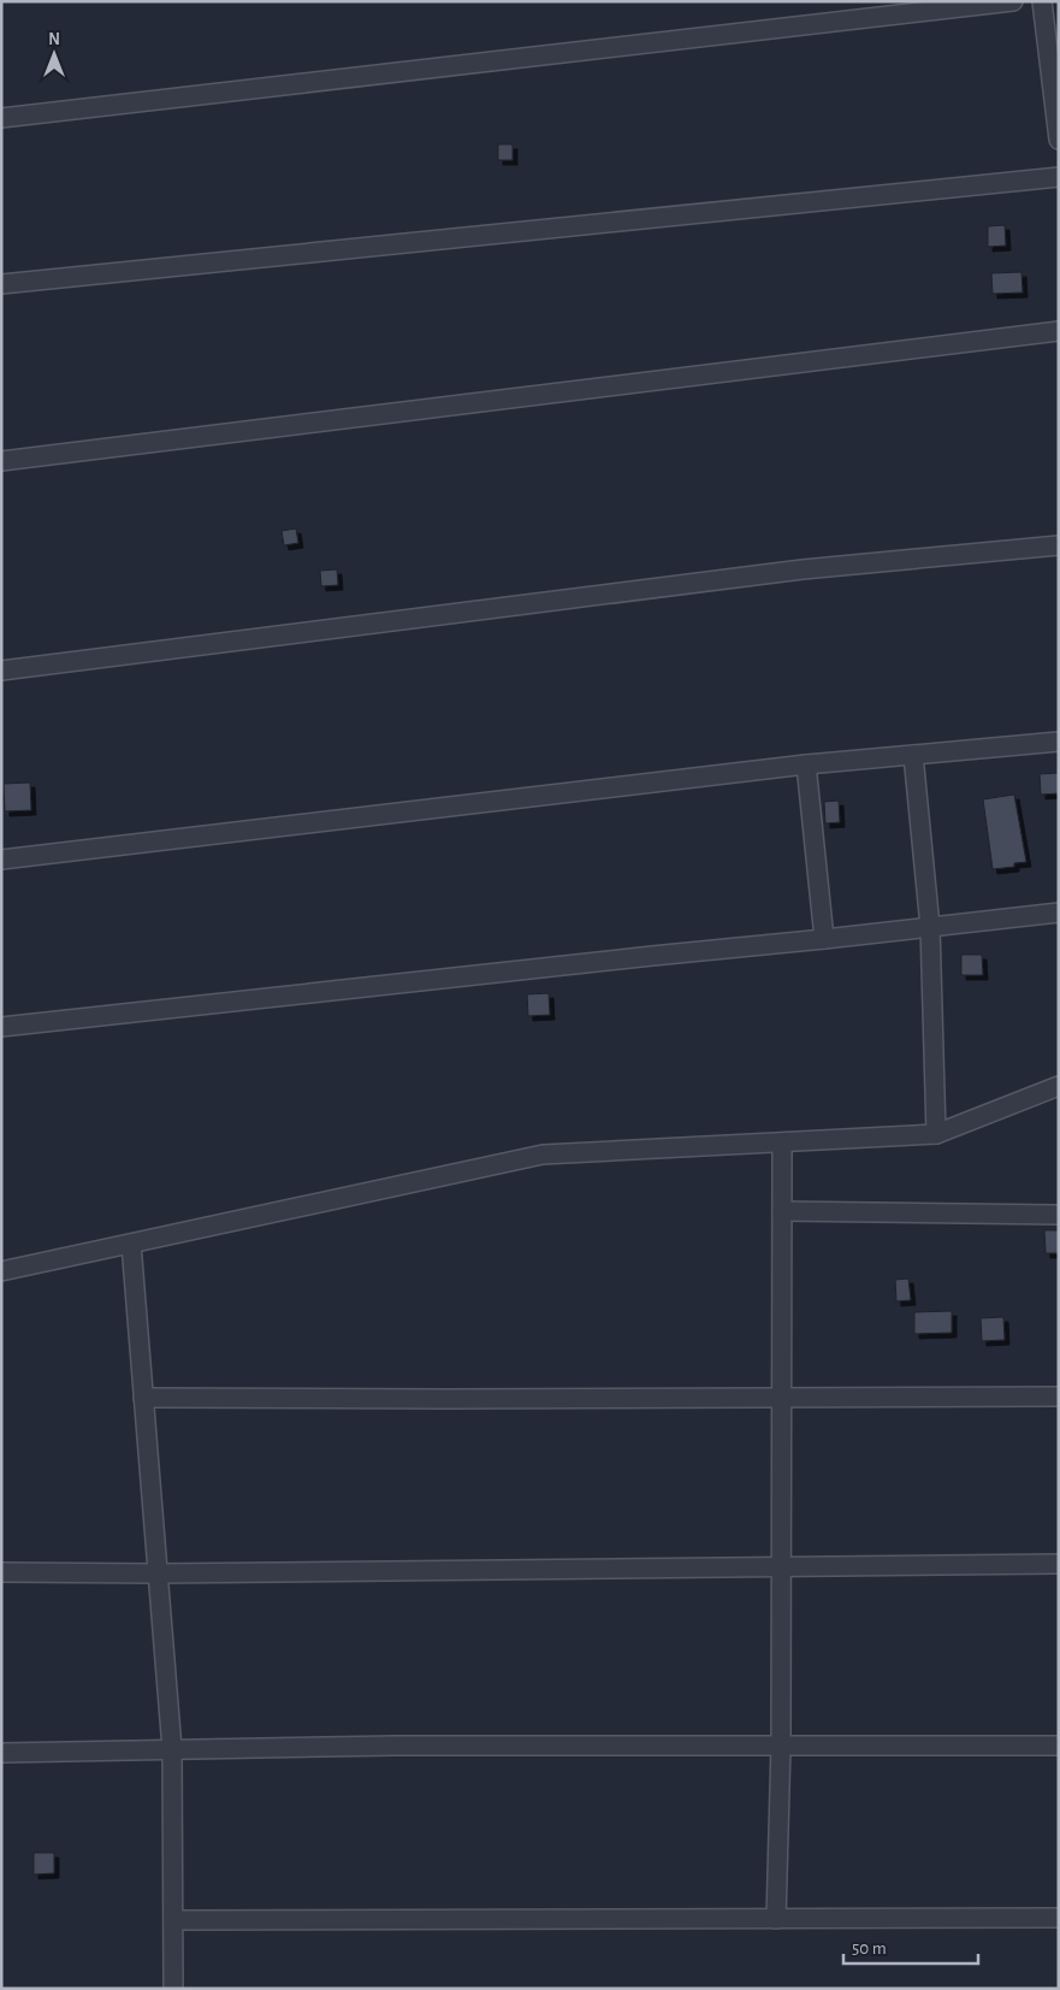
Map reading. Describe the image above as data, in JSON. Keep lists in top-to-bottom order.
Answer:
{
  "scale_bar": "50 m",
  "north": "top"
}
